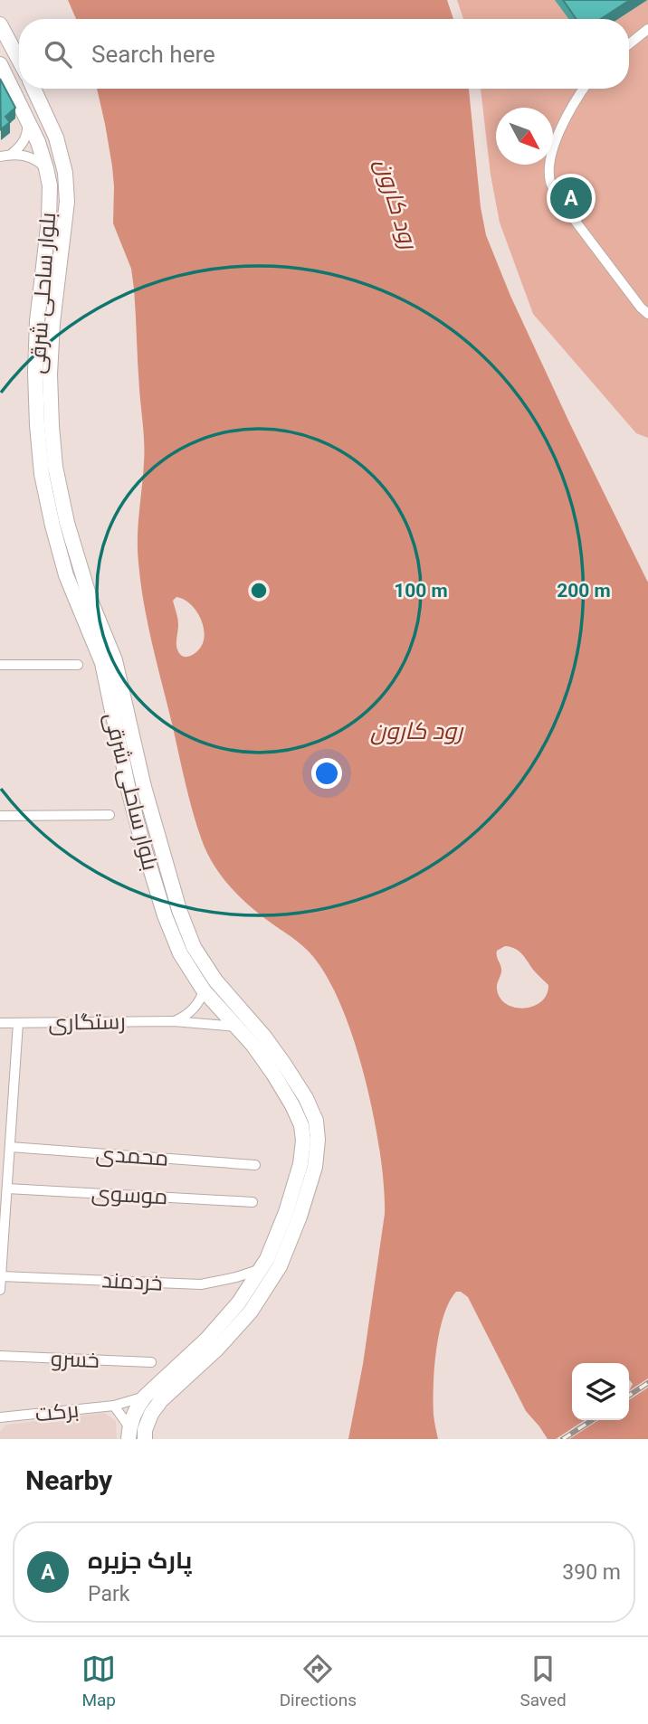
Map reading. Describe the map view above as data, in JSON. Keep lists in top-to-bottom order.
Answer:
{
  "streets": {
    "main road": ["بلوار ساحلی شرقی"],
    "street": [
      "رستگاری",
      "محمدی",
      "موسوی",
      "خردمند",
      "خسرو",
      "برکت"
    ]
  },
  "crossings": [
    ["بلوار ساحلی شرقی", "رستگاری"],
    ["بلوار ساحلی شرقی", "خردمند"],
    ["بلوار ساحلی شرقی", "برکت"]
  ],
  "water": ["رود کارون"],
  "north": "bottom right",
  "page": {
    "search": "Search here",
    "pins": "A",
    "heading": "Nearby",
    "list": [
      {
        "mark": "A",
        "name": "پارک جزیره",
        "note": "Park",
        "value": "390 m"
      }
    ],
    "nav": ["Map", "Directions", "Saved"]
  },
  "rings": ["100 m", "200 m"]
}
